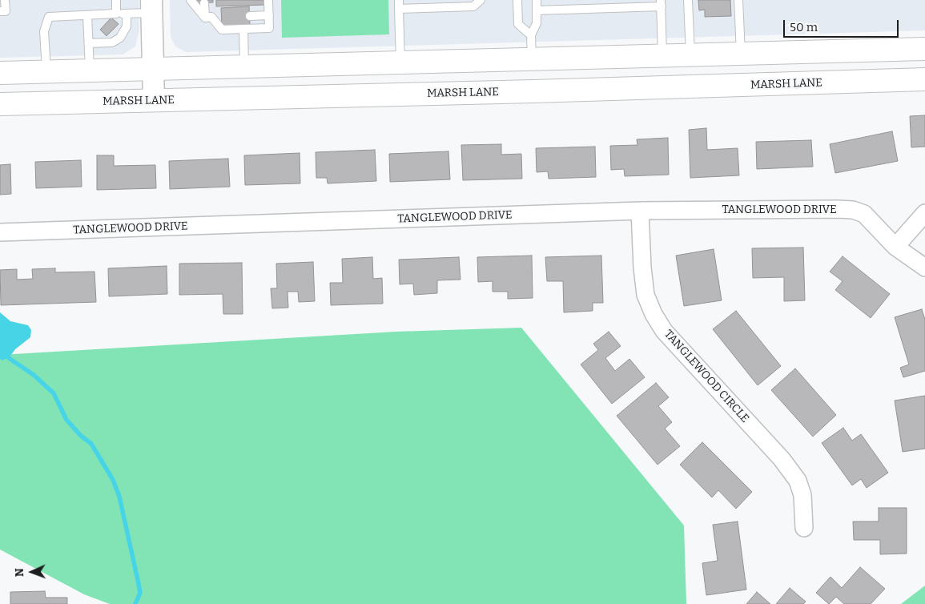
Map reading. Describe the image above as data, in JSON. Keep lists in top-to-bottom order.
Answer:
{
  "streets": {
    "main road": ["MARSH LANE"],
    "street": ["TANGLEWOOD DRIVE", "TANGLEWOOD CIRCLE"]
  },
  "crossings": [
    ["TANGLEWOOD DRIVE", "TANGLEWOOD CIRCLE"]
  ],
  "scale_bar": "50 m",
  "north": "left"
}
